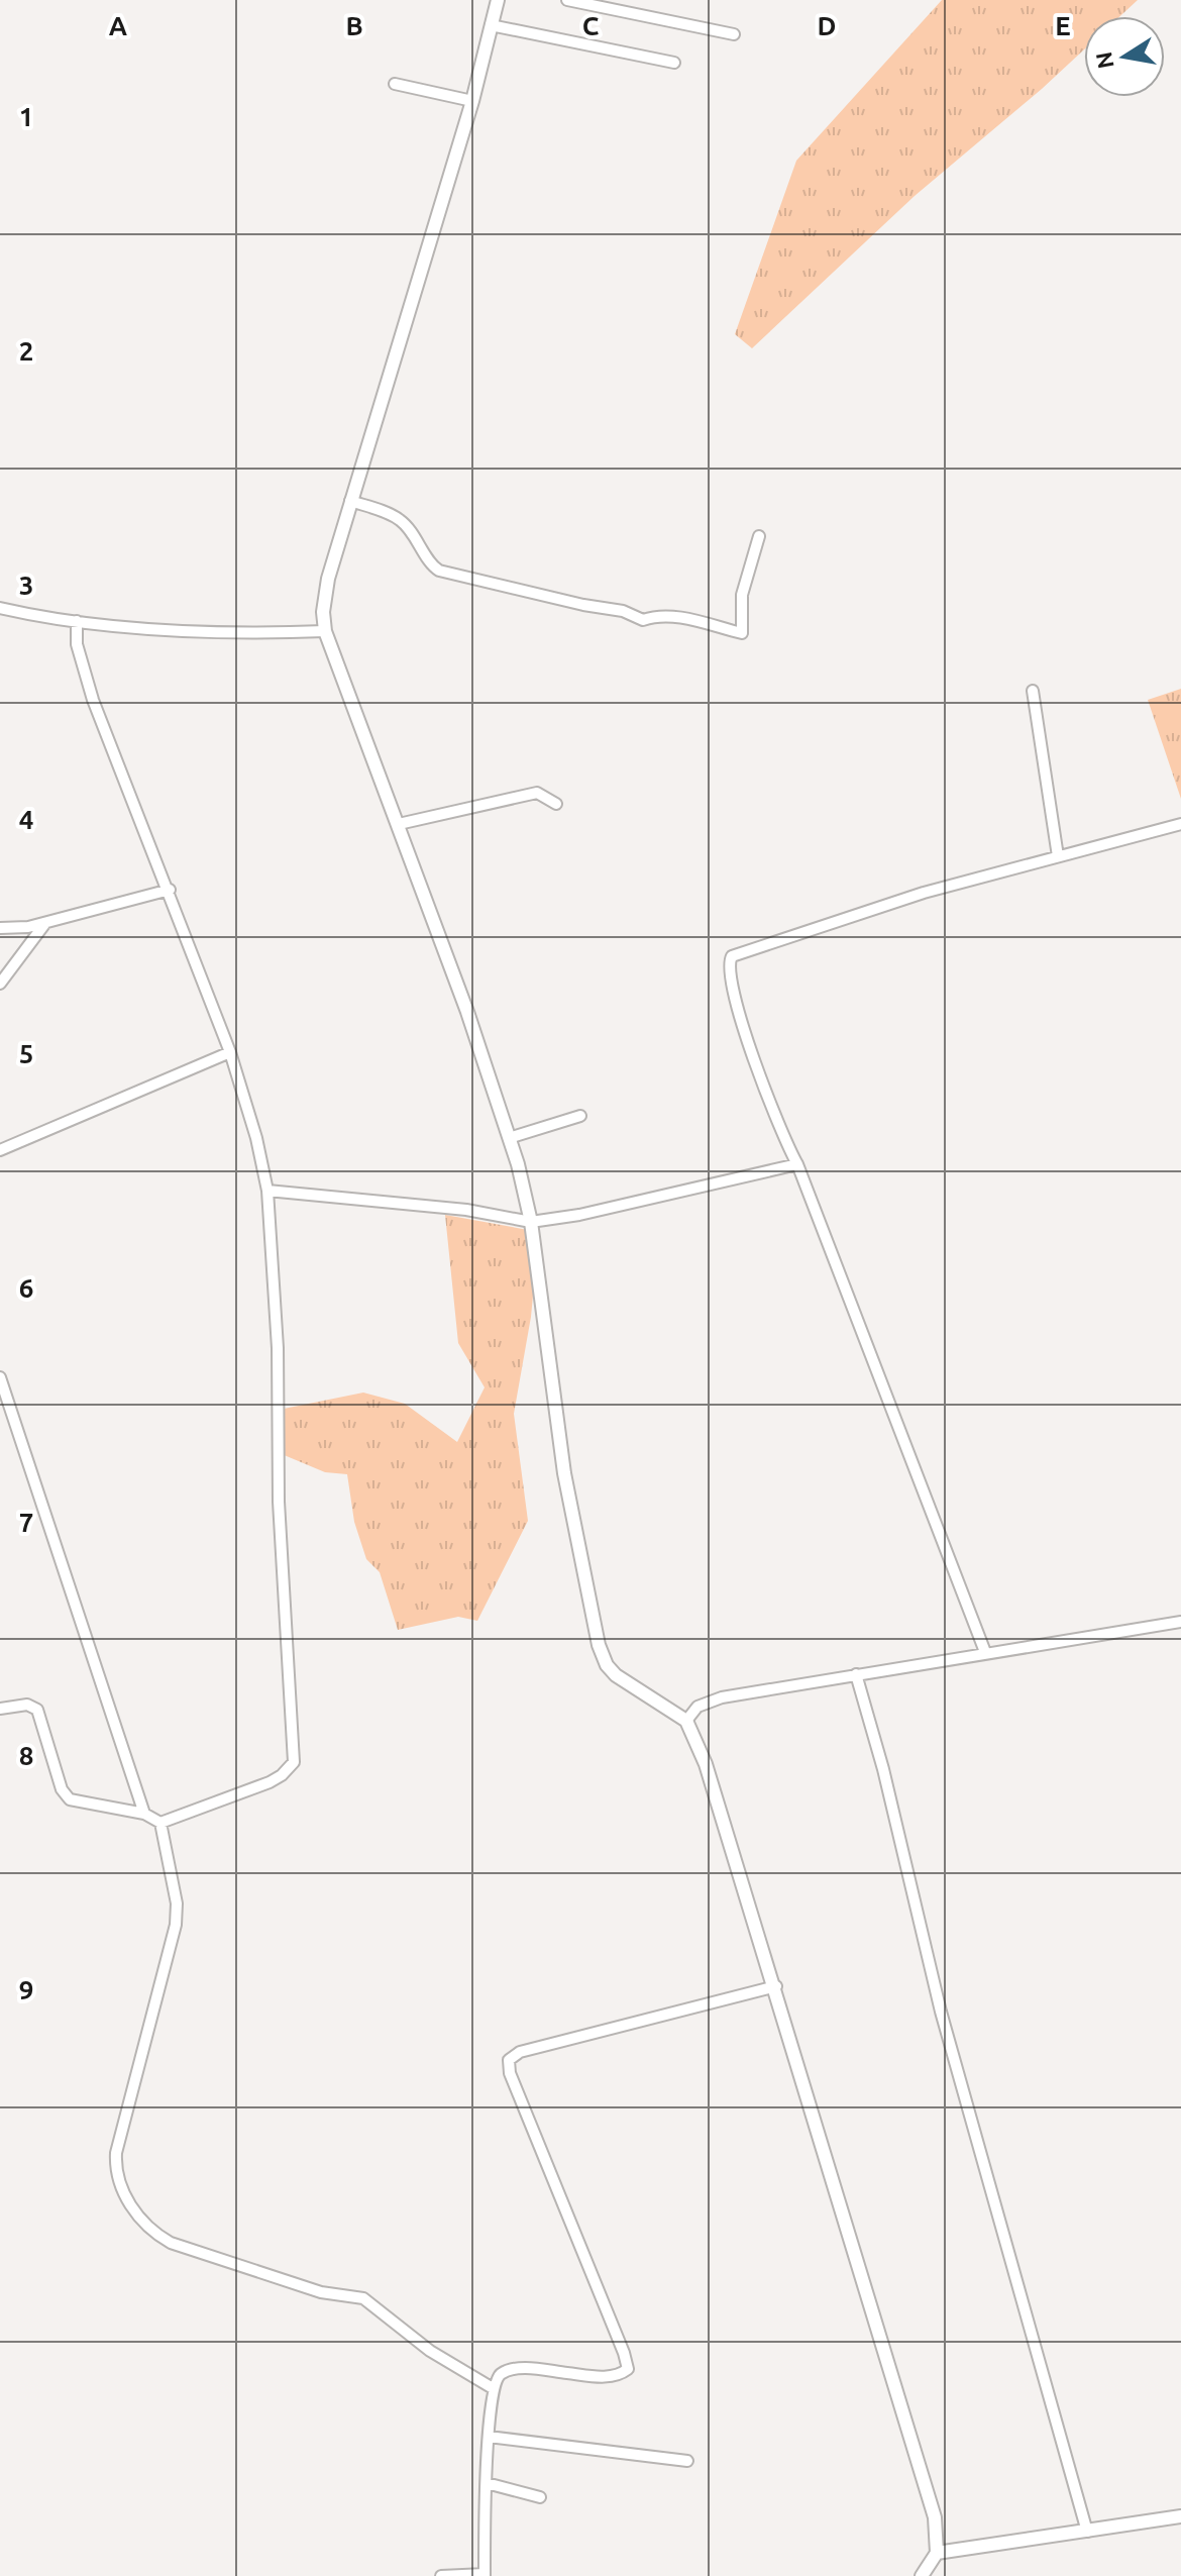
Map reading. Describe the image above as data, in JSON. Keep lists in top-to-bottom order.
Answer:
{
  "north": "left",
  "grid": {
    "columns": [
      "A",
      "B",
      "C",
      "D",
      "E"
    ],
    "rows": [
      "1",
      "2",
      "3",
      "4",
      "5",
      "6",
      "7",
      "8",
      "9"
    ]
  }
}
